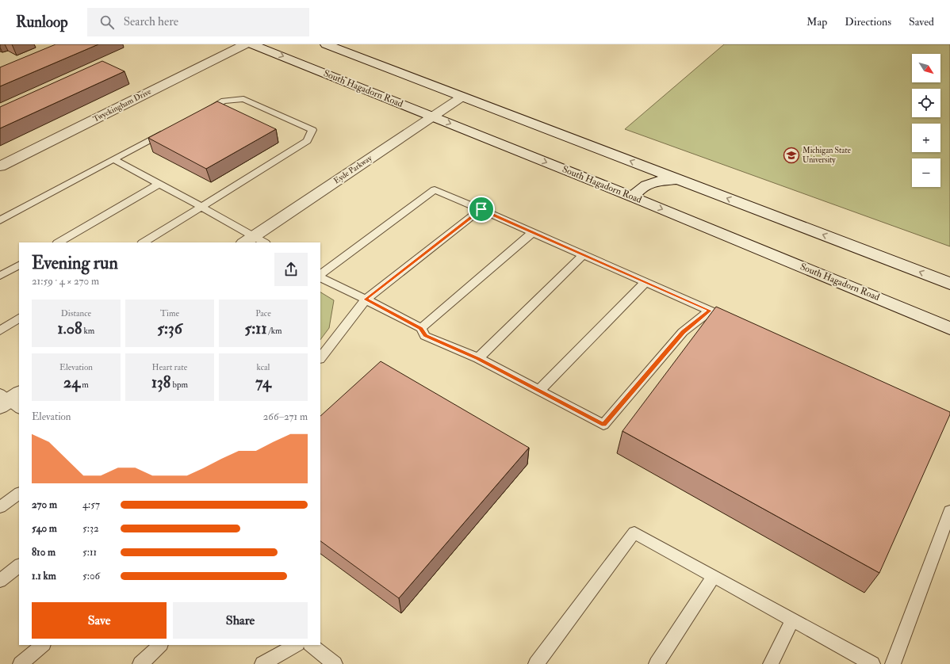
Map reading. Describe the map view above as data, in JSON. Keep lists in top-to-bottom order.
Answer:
{
  "streets": {
    "street": ["South Hagadorn Road", "Twyckingham Drive", "Eyde Parkway"]
  },
  "crossings": [
    ["South Hagadorn Road", "Eyde Parkway"]
  ],
  "places": {
    "school or university": ["Michigan State University"]
  },
  "north": "bottom right",
  "page": {
    "header": "Runloop",
    "search": "Search here",
    "nav": ["Map", "Directions", "Saved"],
    "map_buttons": ["+", "−"],
    "heading": ["Evening run", "21:59 · 4 × 270 m"],
    "stats": [
      ["Distance", "1.08 km"],
      ["Time", "5:36"],
      ["Pace", "5:11 /km"],
      ["Elevation", "24 m"],
      ["Heart rate", "138 bpm"],
      ["kcal", "74"]
    ],
    "chart": ["Elevation", "266–271 m"],
    "list": [
      {
        "name": "270 m",
        "note": "4:57"
      },
      {
        "name": "540 m",
        "note": "5:32"
      },
      {
        "name": "810 m",
        "note": "5:11"
      },
      {
        "name": "1.1 km",
        "note": "5:06"
      }
    ],
    "buttons": ["Save", "Share"]
  }
}
